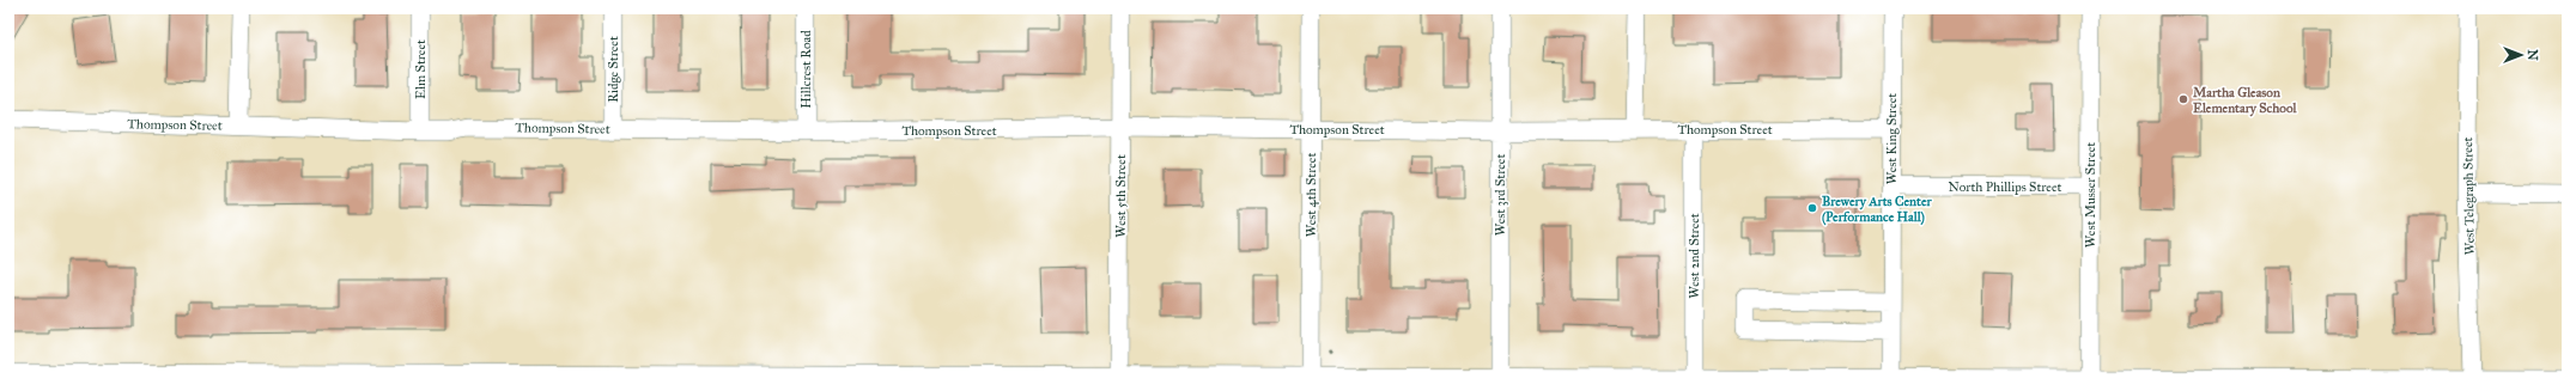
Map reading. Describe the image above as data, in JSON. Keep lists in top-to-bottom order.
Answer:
{
  "streets": {
    "street": [
      "Elm Street",
      "Ridge Street",
      "Hillcrest Road",
      "Thompson Street",
      "West King Street",
      "North Phillips Street",
      "West 4th Street",
      "West 3rd Street",
      "West Musser Street",
      "West 5th Street",
      "West Telegraph Street",
      "West 2nd Street"
    ]
  },
  "crossings": [
    ["Elm Street", "Thompson Street"],
    ["Ridge Street", "Thompson Street"],
    ["Hillcrest Road", "Thompson Street"],
    ["Thompson Street", "West King Street"],
    ["Thompson Street", "West 4th Street"],
    ["Thompson Street", "West 3rd Street"],
    ["Thompson Street", "West 5th Street"],
    ["Thompson Street", "West 2nd Street"],
    ["West King Street", "North Phillips Street"],
    ["North Phillips Street", "West Musser Street"]
  ],
  "places": ["Martha Gleason Elementary School", "Brewery Arts Center (Performance Hall)"],
  "north": "right"
}
